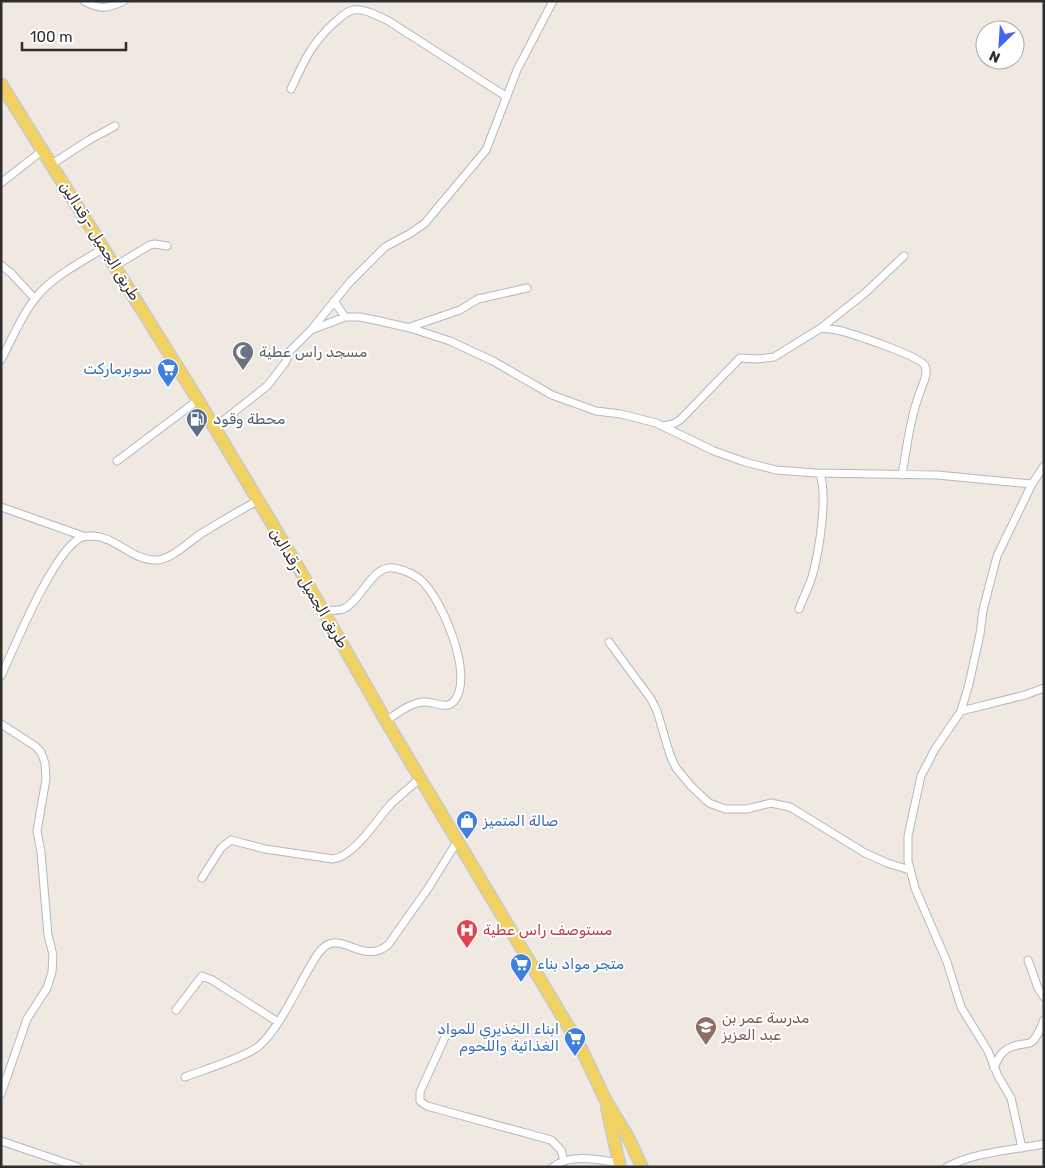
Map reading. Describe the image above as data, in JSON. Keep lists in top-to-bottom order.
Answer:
{
  "streets": {
    "main road": ["طريق الجميل -رقدالين"]
  },
  "places": {
    "mosque": ["مسجد راس عطية"],
    "supermarket": ["سوبرماركت", "متجر مواد بناء", "ابناء الخذيري للمواد الغذائية واللحوم"],
    "fuel station": ["محطة وقود"],
    "shop": ["صالة المتميز"],
    "hospital": ["مستوصف راس عطية"],
    "school or university": ["مدرسة عمر بن عبد العزيز"]
  },
  "scale_bar": "100 m",
  "north": "bottom left"
}
